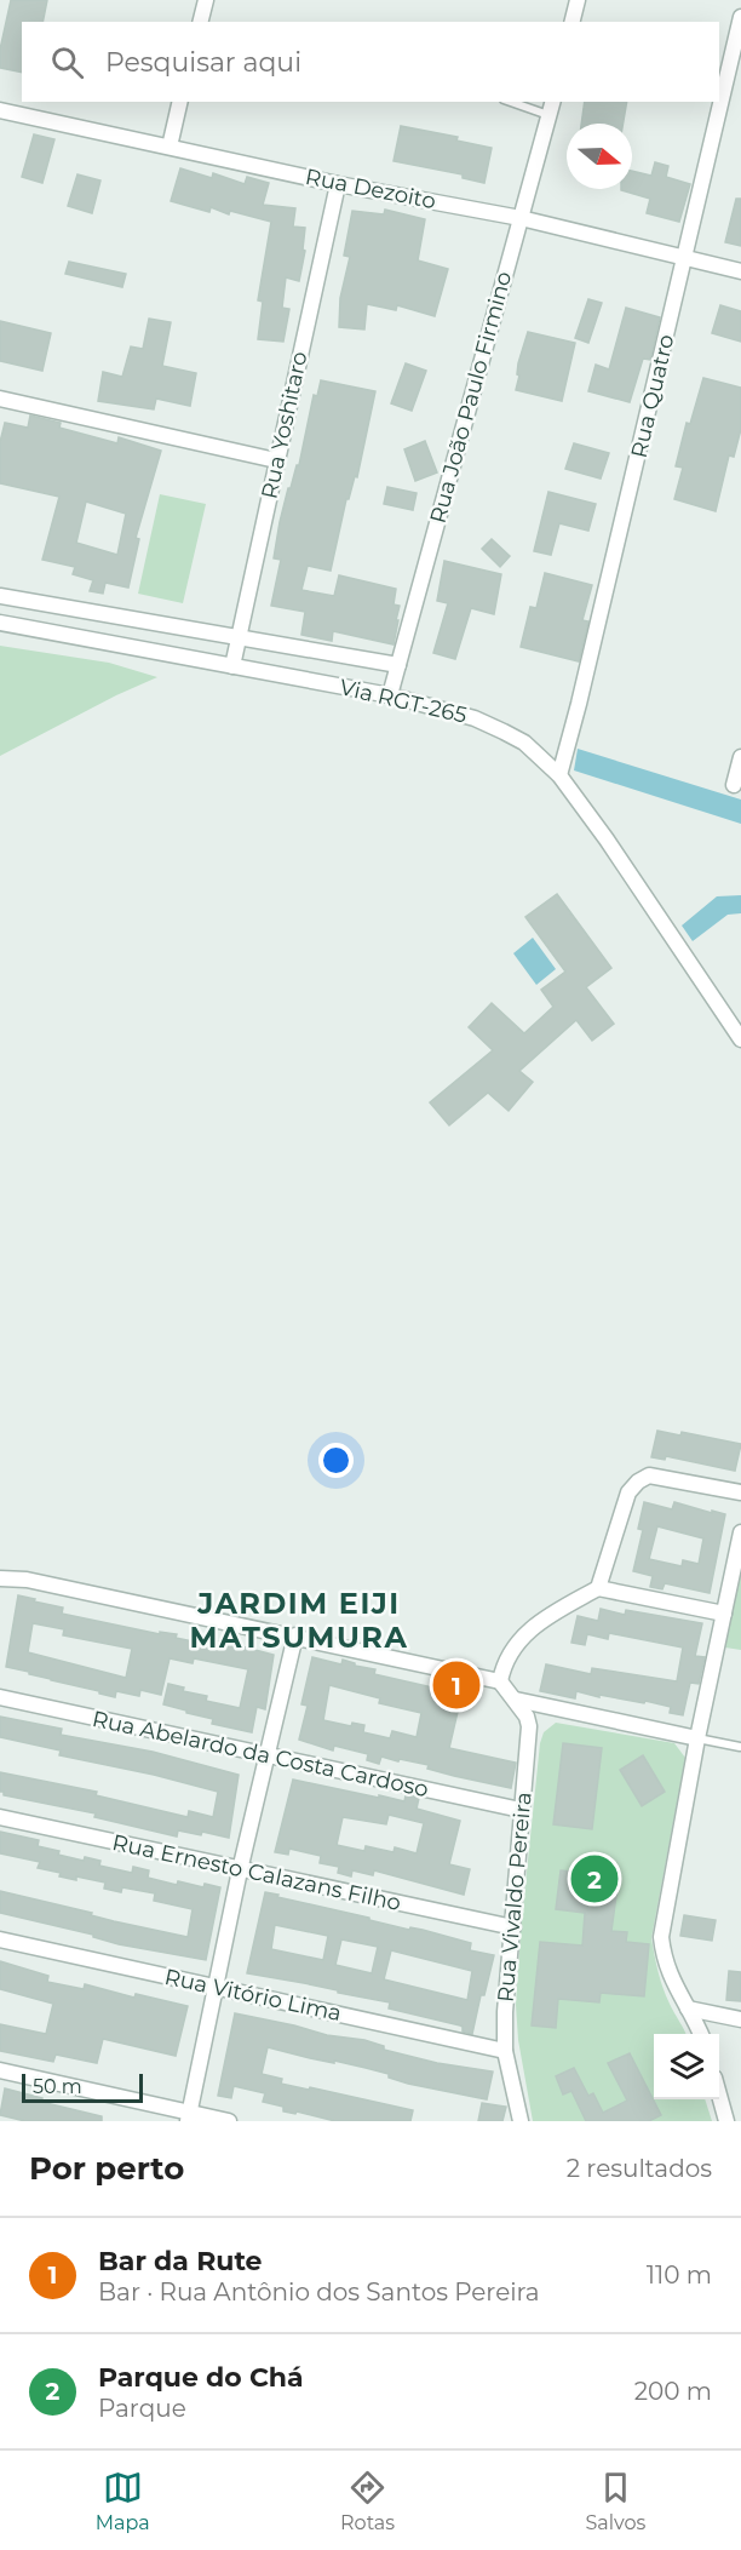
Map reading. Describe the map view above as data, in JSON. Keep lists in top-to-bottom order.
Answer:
{
  "streets": {
    "street": [
      "Rua Dezoito",
      "Rua Quatro",
      "Rua João Paulo Firmino",
      "Rua Yoshitaro",
      "Via RGT-265",
      "Rua Abelardo da Costa Cardoso",
      "Rua Ernesto Calazans Filho",
      "Rua Vivaldo Pereira",
      "Rua Vitório Lima"
    ]
  },
  "crossings": [
    ["Rua Dezoito", "Rua Quatro"],
    ["Rua Dezoito", "Rua João Paulo Firmino"],
    ["Rua Dezoito", "Rua Yoshitaro"],
    ["Rua Quatro", "Via RGT-265"],
    ["Rua João Paulo Firmino", "Via RGT-265"],
    ["Rua Yoshitaro", "Via RGT-265"],
    ["Rua Abelardo da Costa Cardoso", "Rua Vivaldo Pereira"],
    ["Rua Ernesto Calazans Filho", "Rua Vivaldo Pereira"],
    ["Rua Vivaldo Pereira", "Rua Vitório Lima"]
  ],
  "districts": ["JARDIM EIJI MATSUMURA"],
  "scale_bar": "50 m",
  "north": "right",
  "page": {
    "search": "Pesquisar aqui",
    "pins": ["1", "2"],
    "scale": "50 m",
    "heading": ["Por perto", "2 resultados"],
    "list": [
      {
        "mark": "1",
        "name": "Bar da Rute",
        "note": "Bar · Rua Antônio dos Santos Pereira",
        "value": "110 m"
      },
      {
        "mark": "2",
        "name": "Parque do Chá",
        "note": "Parque",
        "value": "200 m"
      }
    ],
    "nav": ["Mapa", "Rotas", "Salvos"]
  }
}
